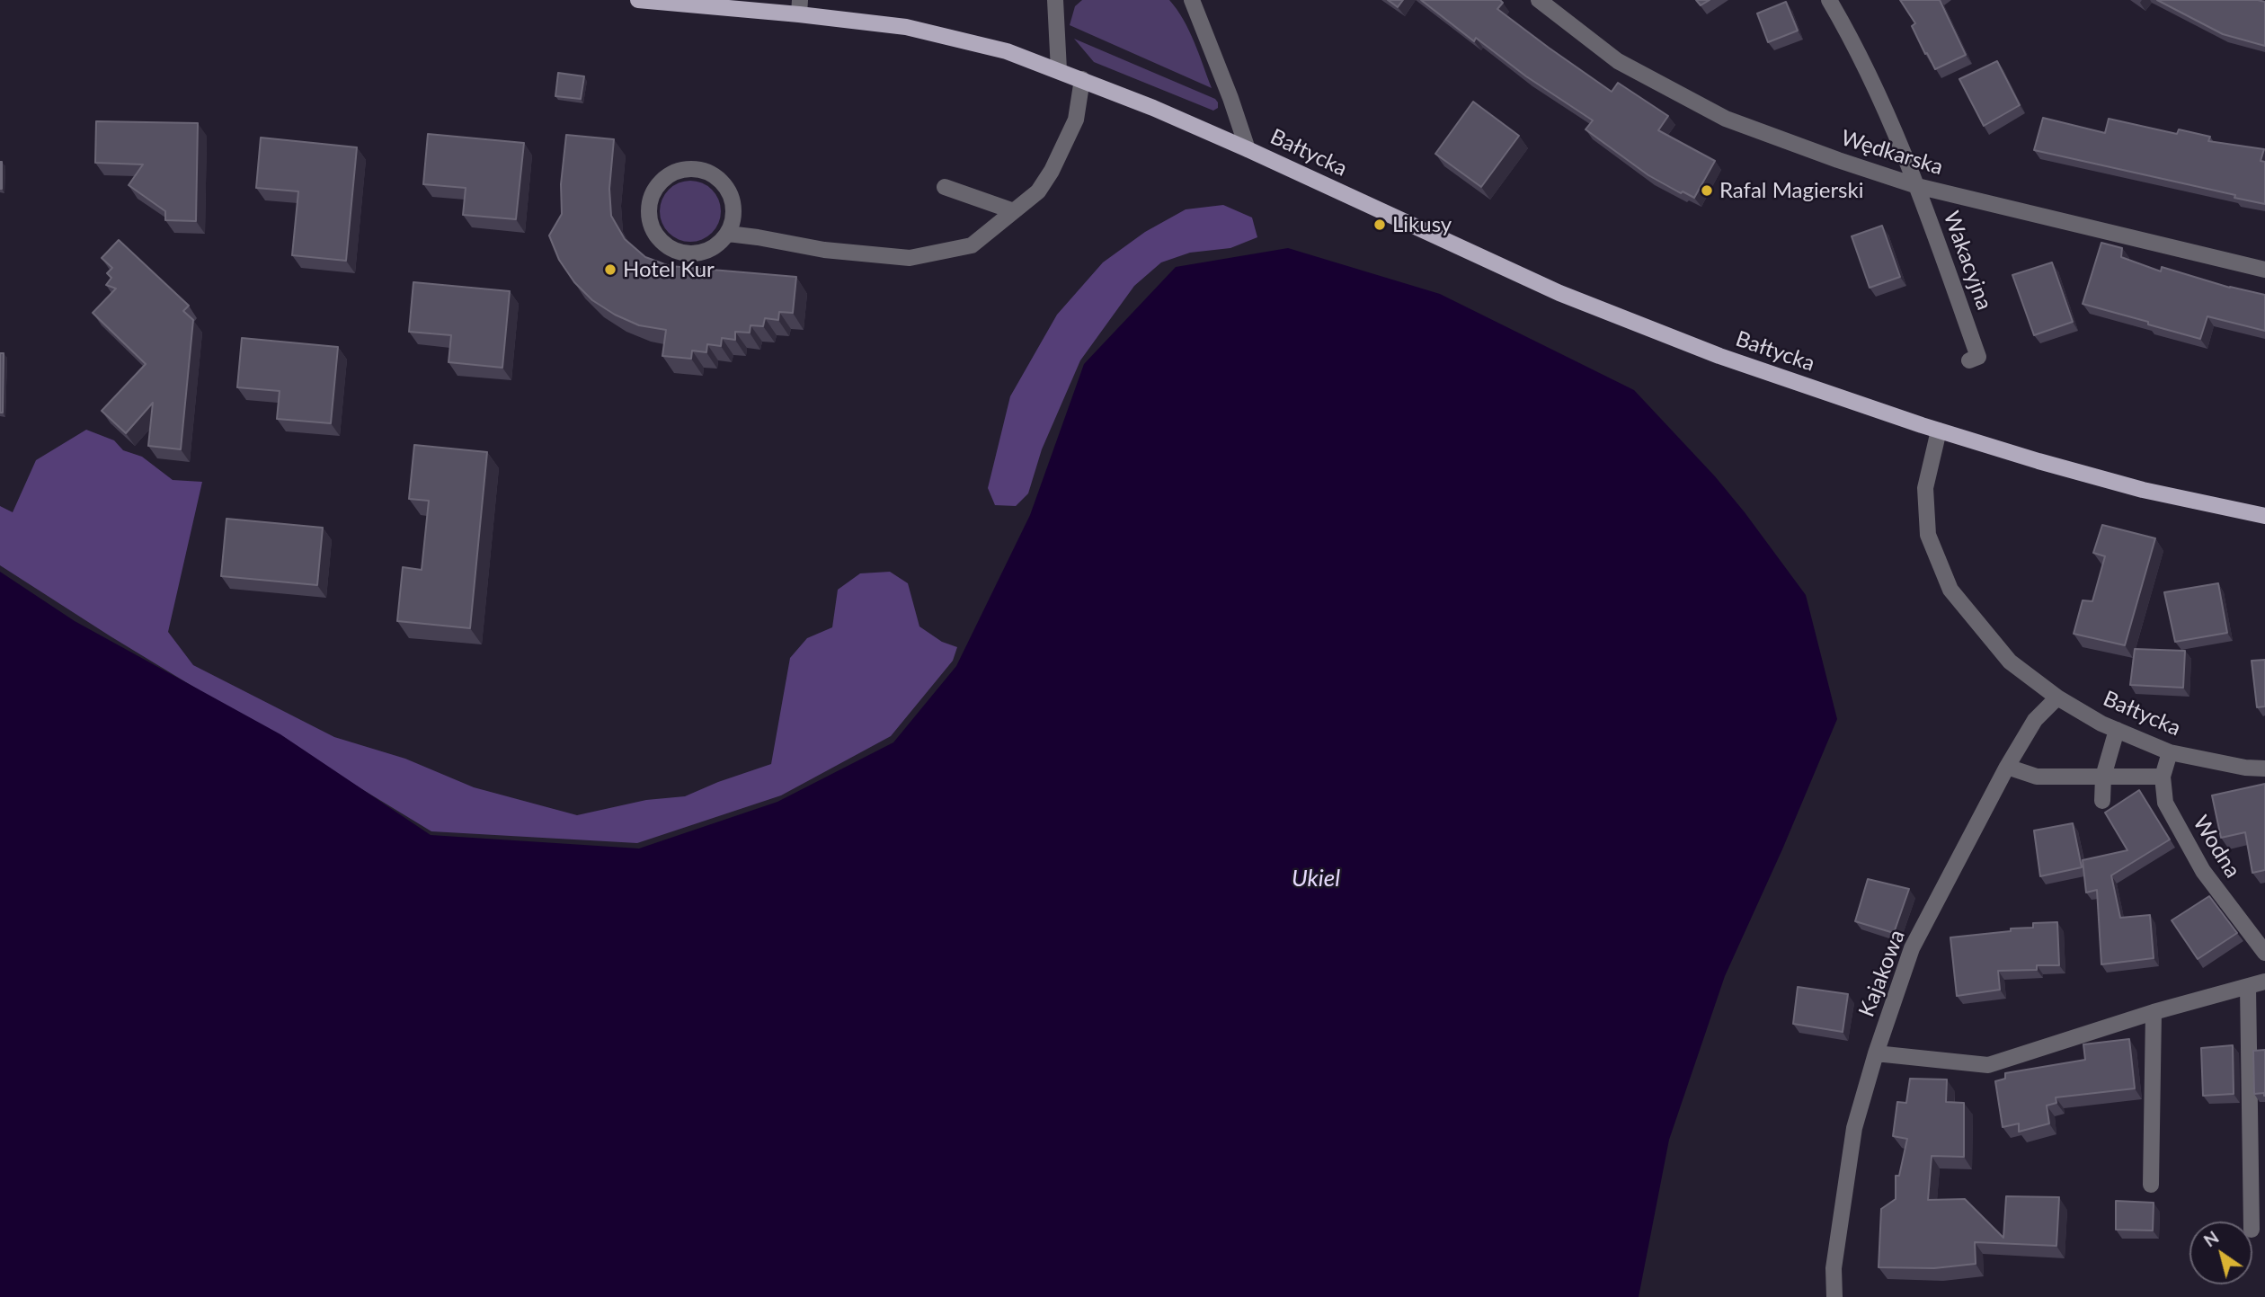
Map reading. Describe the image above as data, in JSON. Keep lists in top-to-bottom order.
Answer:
{
  "streets": {
    "main road": ["Bałtycka"],
    "street": [
      "Wędkarska",
      "Wakacyjna",
      "Wodna",
      "Kajakowa"
    ]
  },
  "crossings": [
    ["Bałtycka", "Wodna"],
    ["Bałtycka", "Kajakowa"],
    ["Wędkarska", "Wakacyjna"]
  ],
  "water": ["Ukiel"],
  "places": ["Rafal Magierski", "Likusy", "Hotel Kur"],
  "north": "top left"
}
